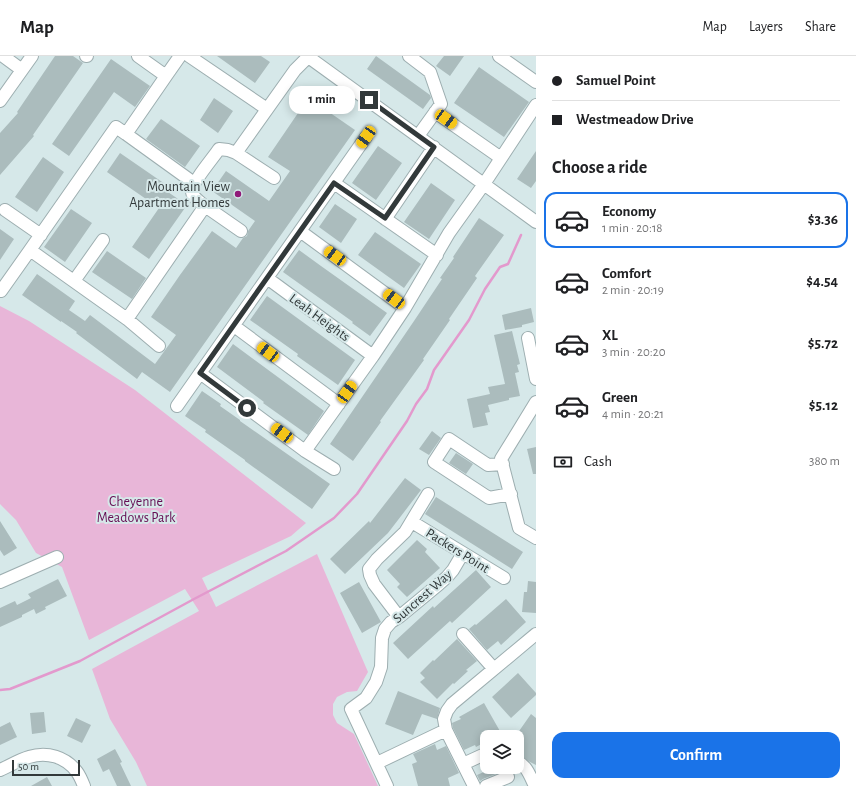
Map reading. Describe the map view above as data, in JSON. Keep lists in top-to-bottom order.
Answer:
{
  "streets": {
    "street": ["Leah Heights", "Packers Point", "Suncrest Way"]
  },
  "crossings": [
    ["Packers Point", "Suncrest Way"]
  ],
  "parks": ["Cheyenne Meadows Park"],
  "places": ["Mountain View Apartment Homes"],
  "scale_bar": "50 m",
  "page": {
    "header": "Map",
    "nav": ["Map", "Layers", "Share"],
    "banner": ["Samuel Point", "Westmeadow Drive"],
    "bubble": "1 min",
    "heading": "Choose a ride",
    "list": [
      {
        "name": "Economy",
        "note": "1 min · 20:18",
        "value": "$3.36"
      },
      {
        "name": "Comfort",
        "note": "2 min · 20:19",
        "value": "$4.54"
      },
      {
        "name": "XL",
        "note": "3 min · 20:20",
        "value": "$5.72"
      },
      {
        "name": "Green",
        "note": "4 min · 20:21",
        "value": "$5.12"
      }
    ],
    "pay": ["Cash", "380 m"],
    "buttons": "Confirm",
    "scale": "50 m"
  }
}
